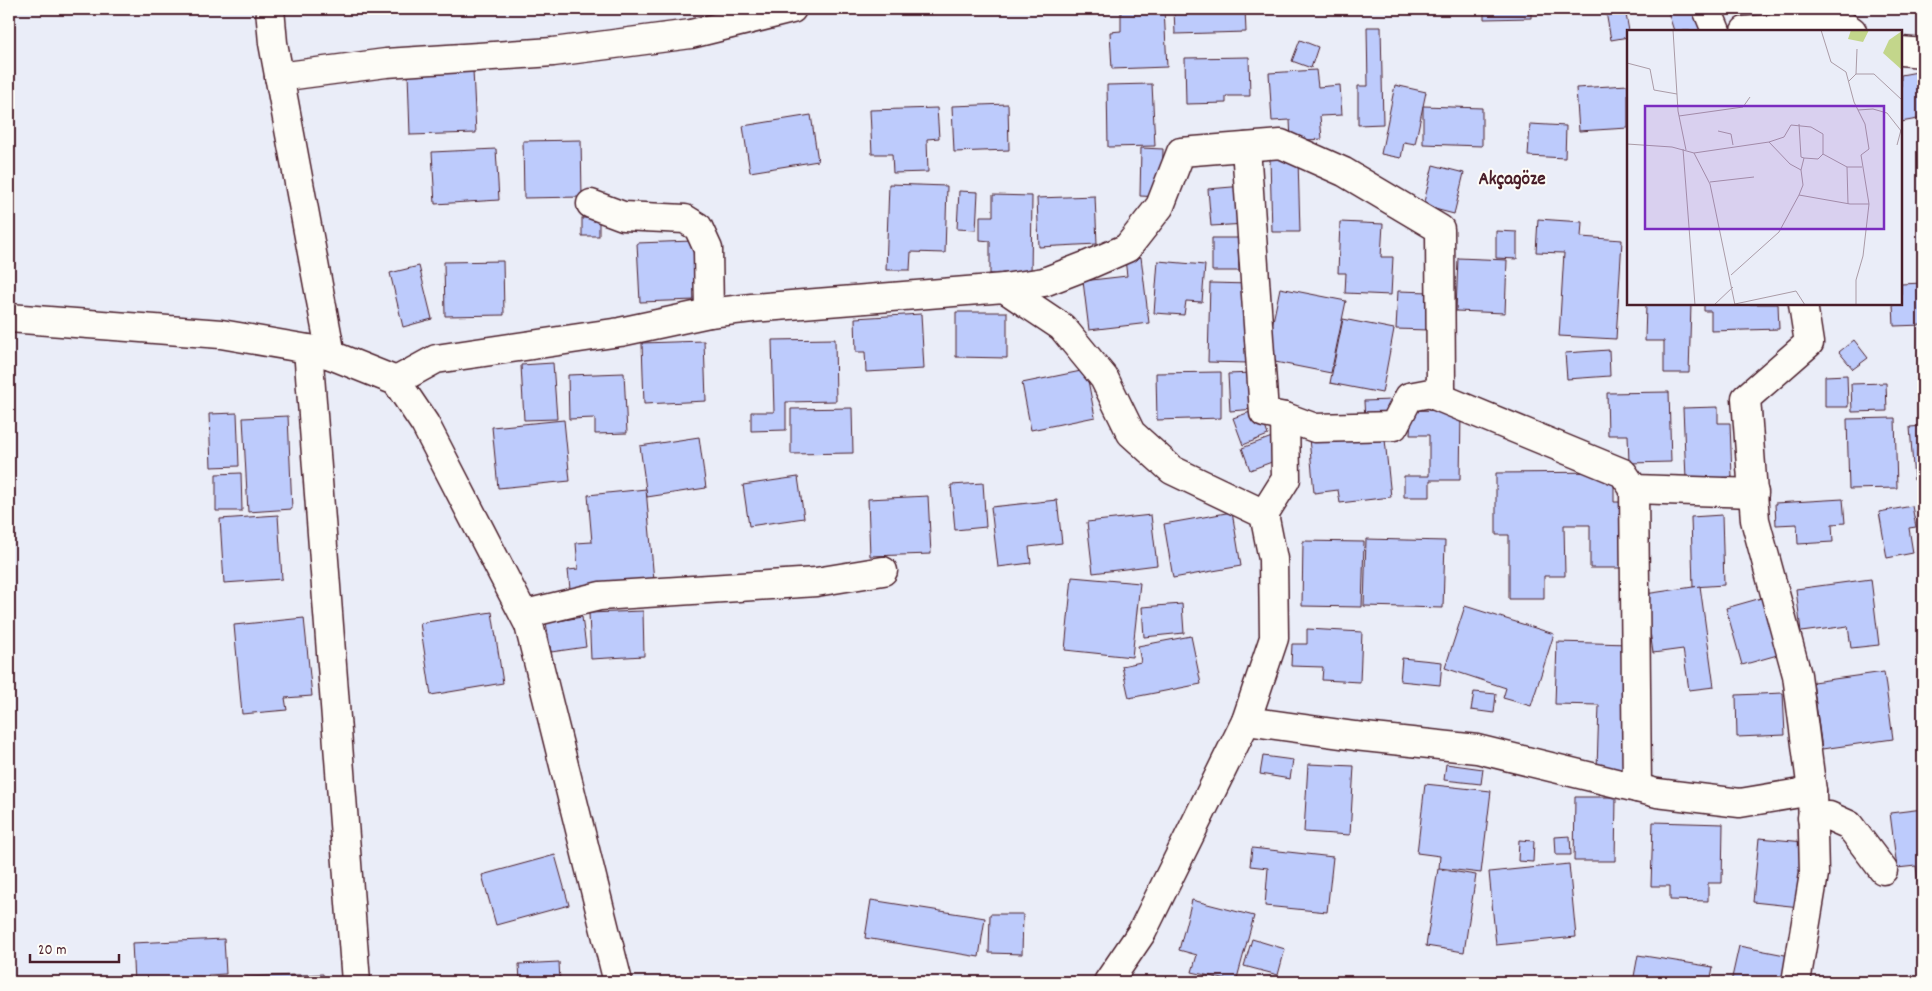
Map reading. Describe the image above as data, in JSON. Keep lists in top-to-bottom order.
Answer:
{
  "districts": ["Akçagöze"],
  "scale_bar": "20 m"
}
